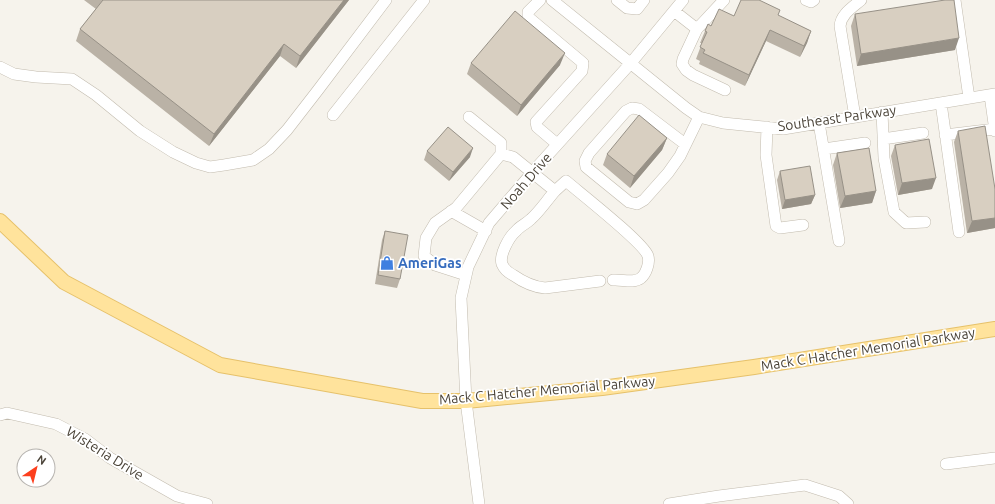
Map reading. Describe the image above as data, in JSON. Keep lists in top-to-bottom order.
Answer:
{
  "streets": {
    "main road": ["Mack C Hatcher Memorial Parkway"],
    "street": ["Southeast Parkway", "Noah Drive", "Wisteria Drive"]
  },
  "crossings": [
    ["Southeast Parkway", "Noah Drive"],
    ["Noah Drive", "Mack C Hatcher Memorial Parkway"]
  ],
  "places": {
    "shop": ["AmeriGas"]
  },
  "north": "top right"
}
